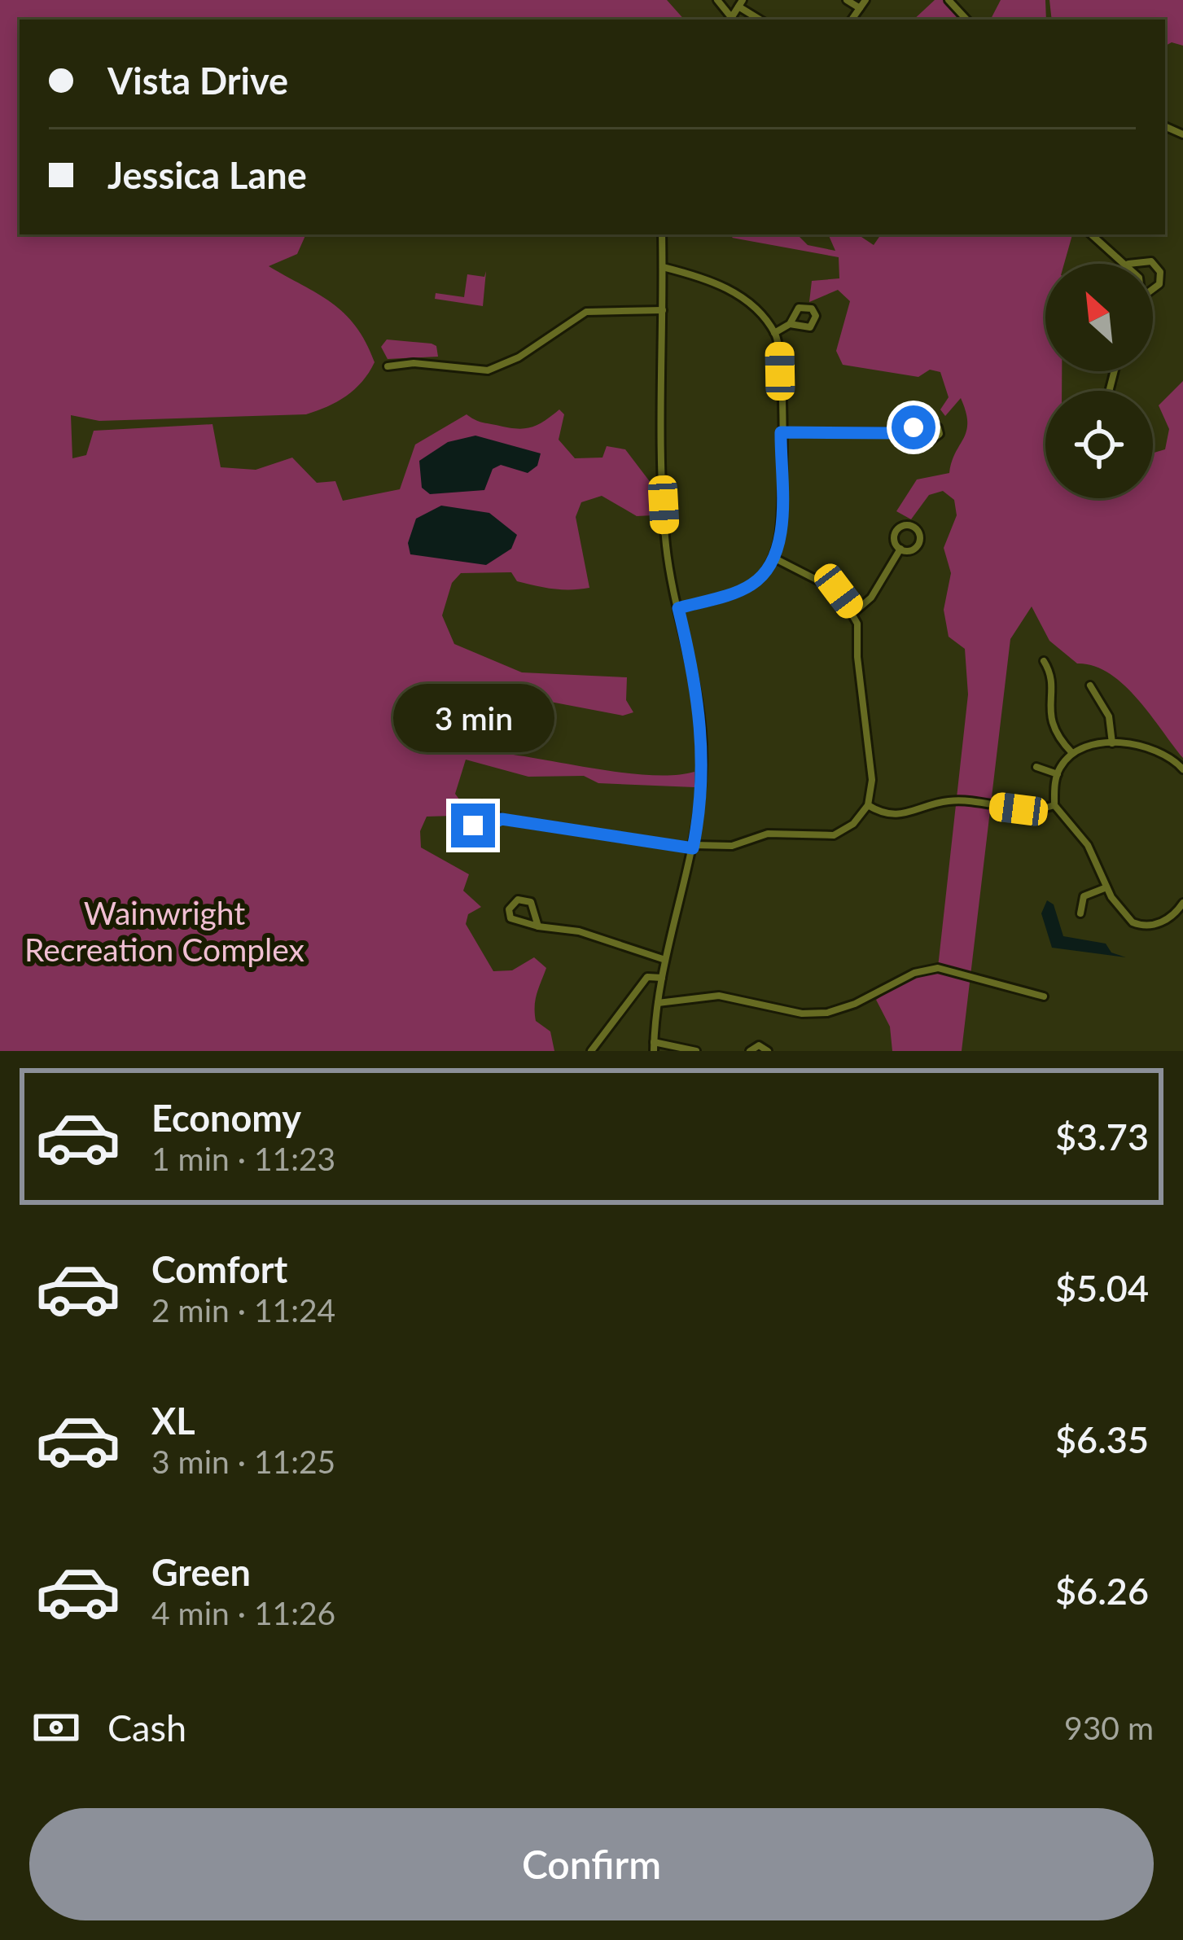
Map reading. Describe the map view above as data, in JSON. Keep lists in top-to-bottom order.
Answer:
{
  "parks": ["Wainwright Recreation Complex"],
  "north": "top left",
  "page": {
    "banner": ["Vista Drive", "Jessica Lane"],
    "bubble": "3 min",
    "list": [
      {
        "name": "Economy",
        "note": "1 min · 11:23",
        "value": "$3.73"
      },
      {
        "name": "Comfort",
        "note": "2 min · 11:24",
        "value": "$5.04"
      },
      {
        "name": "XL",
        "note": "3 min · 11:25",
        "value": "$6.35"
      },
      {
        "name": "Green",
        "note": "4 min · 11:26",
        "value": "$6.26"
      }
    ],
    "pay": ["Cash", "930 m"],
    "buttons": "Confirm"
  }
}
